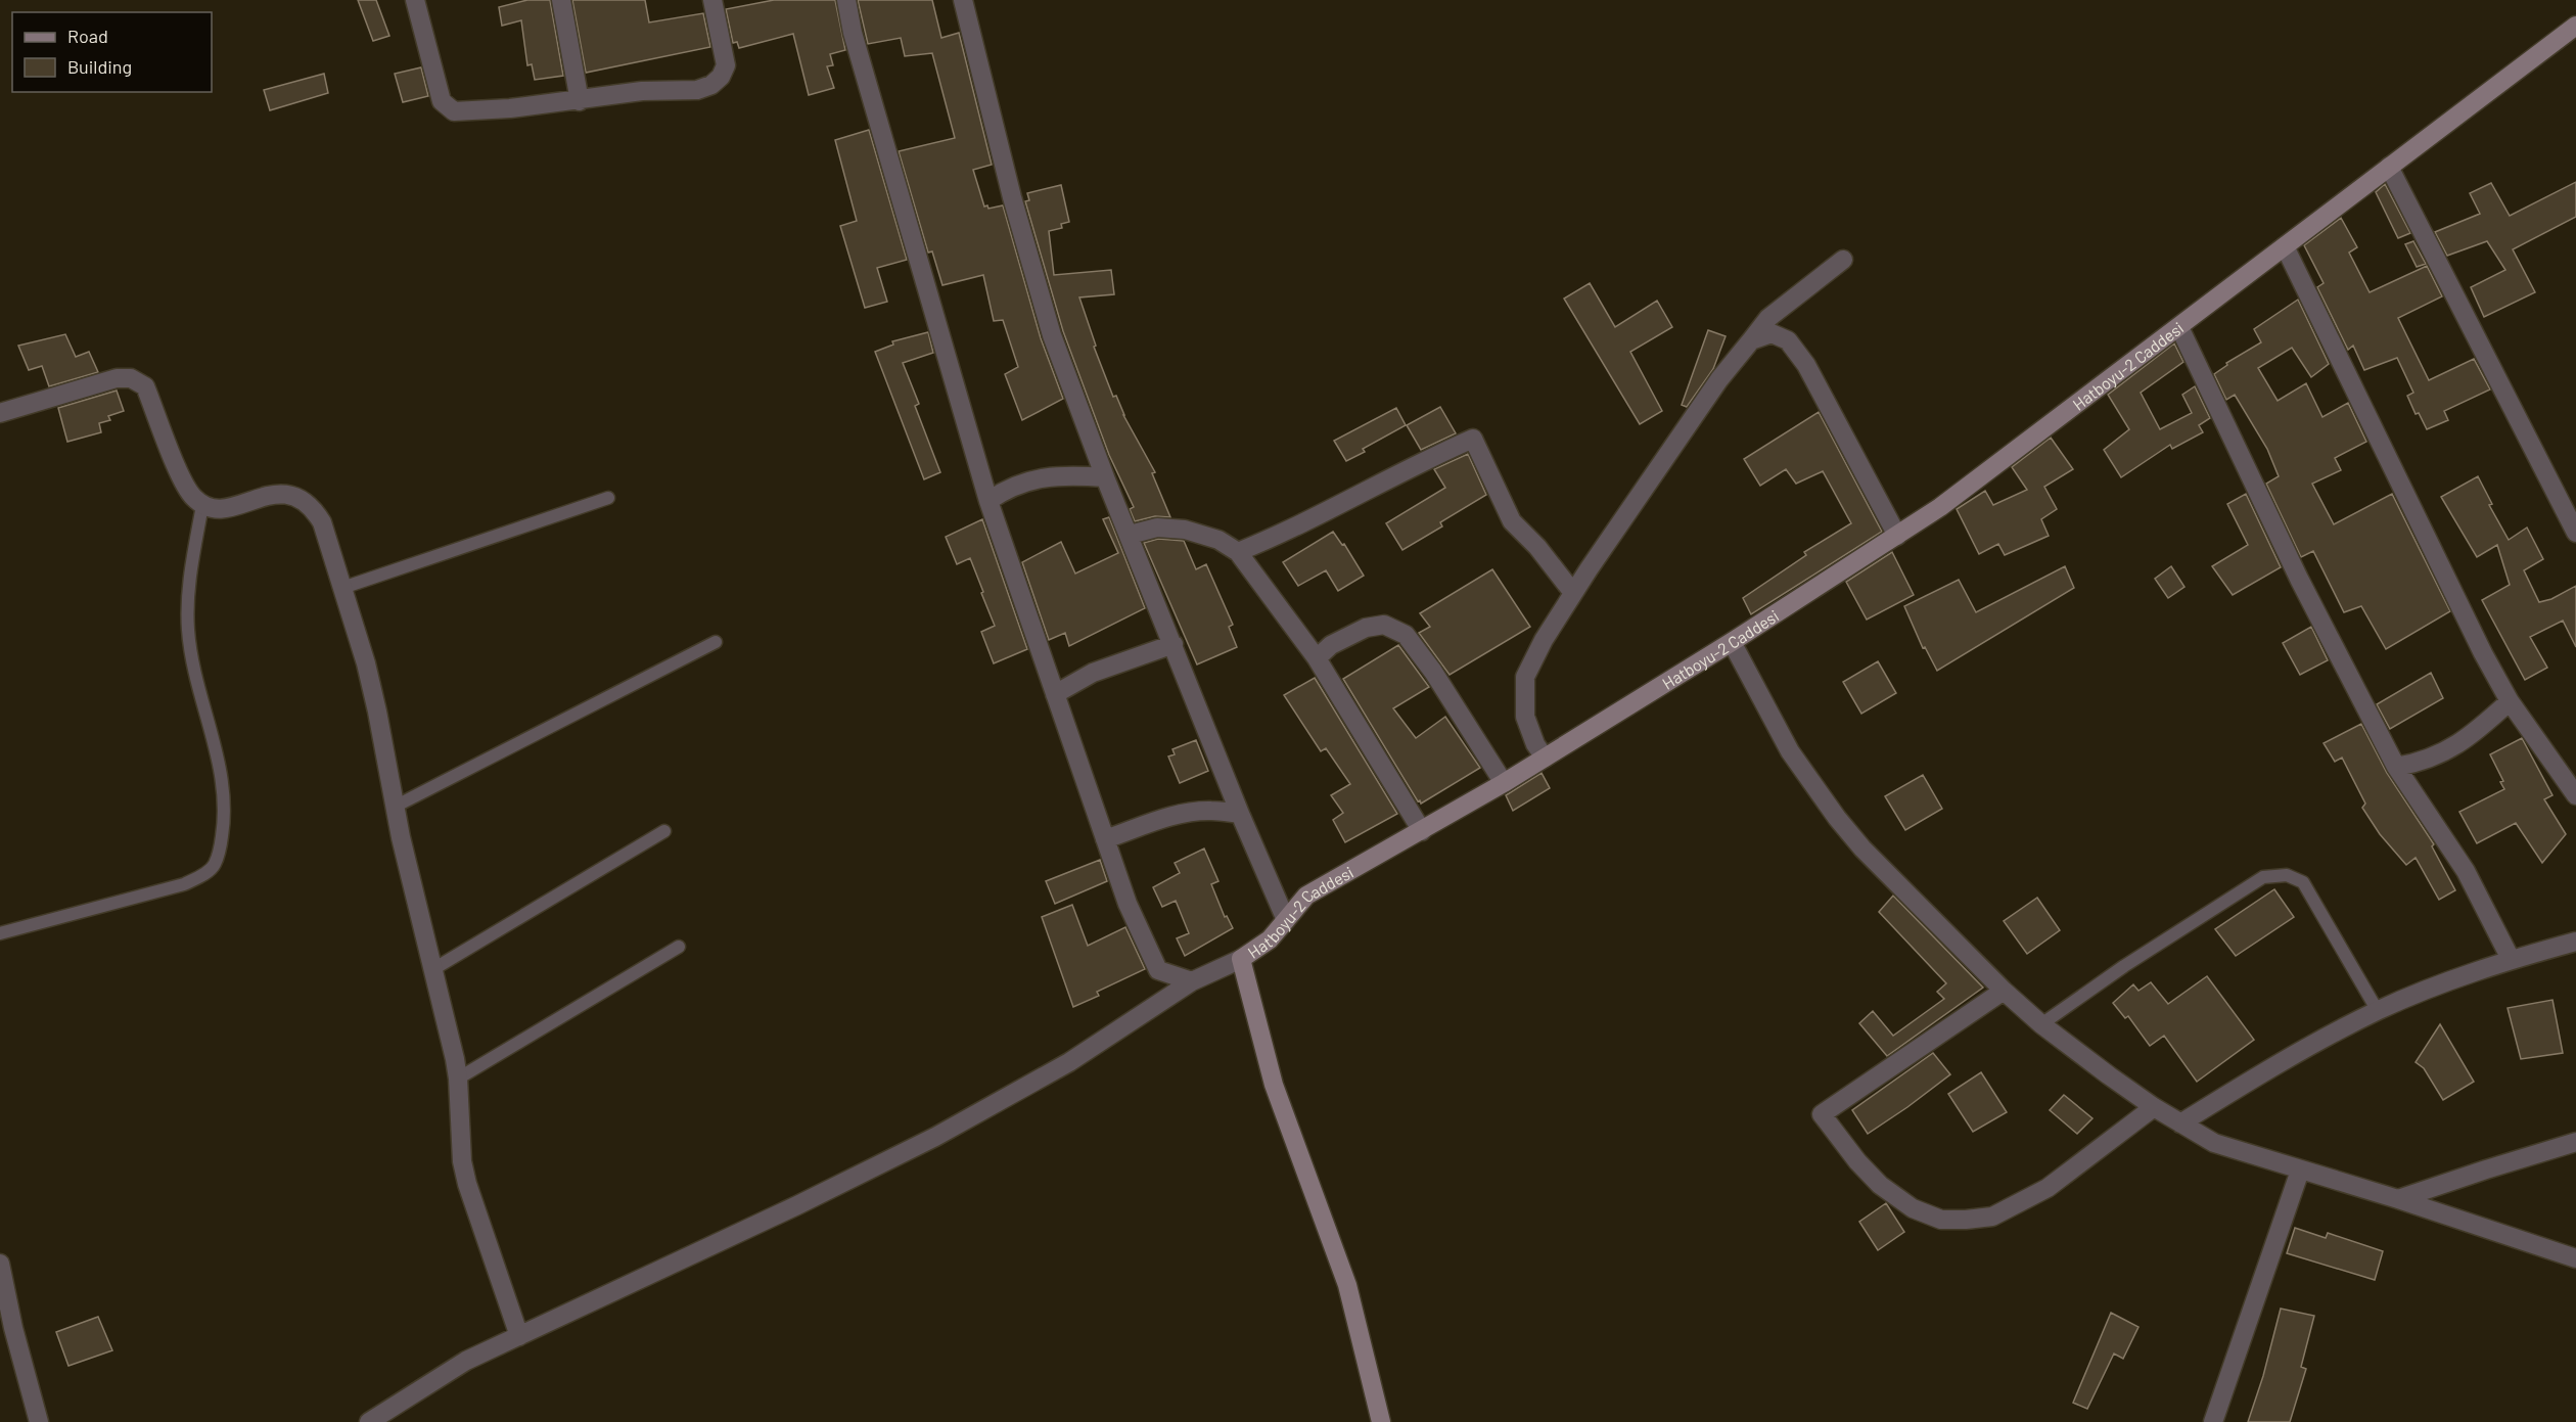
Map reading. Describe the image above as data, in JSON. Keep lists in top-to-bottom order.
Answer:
{
  "streets": {
    "main road": ["Hatboyu-2 Caddesi"]
  },
  "legend": ["Road", "Building"]
}
